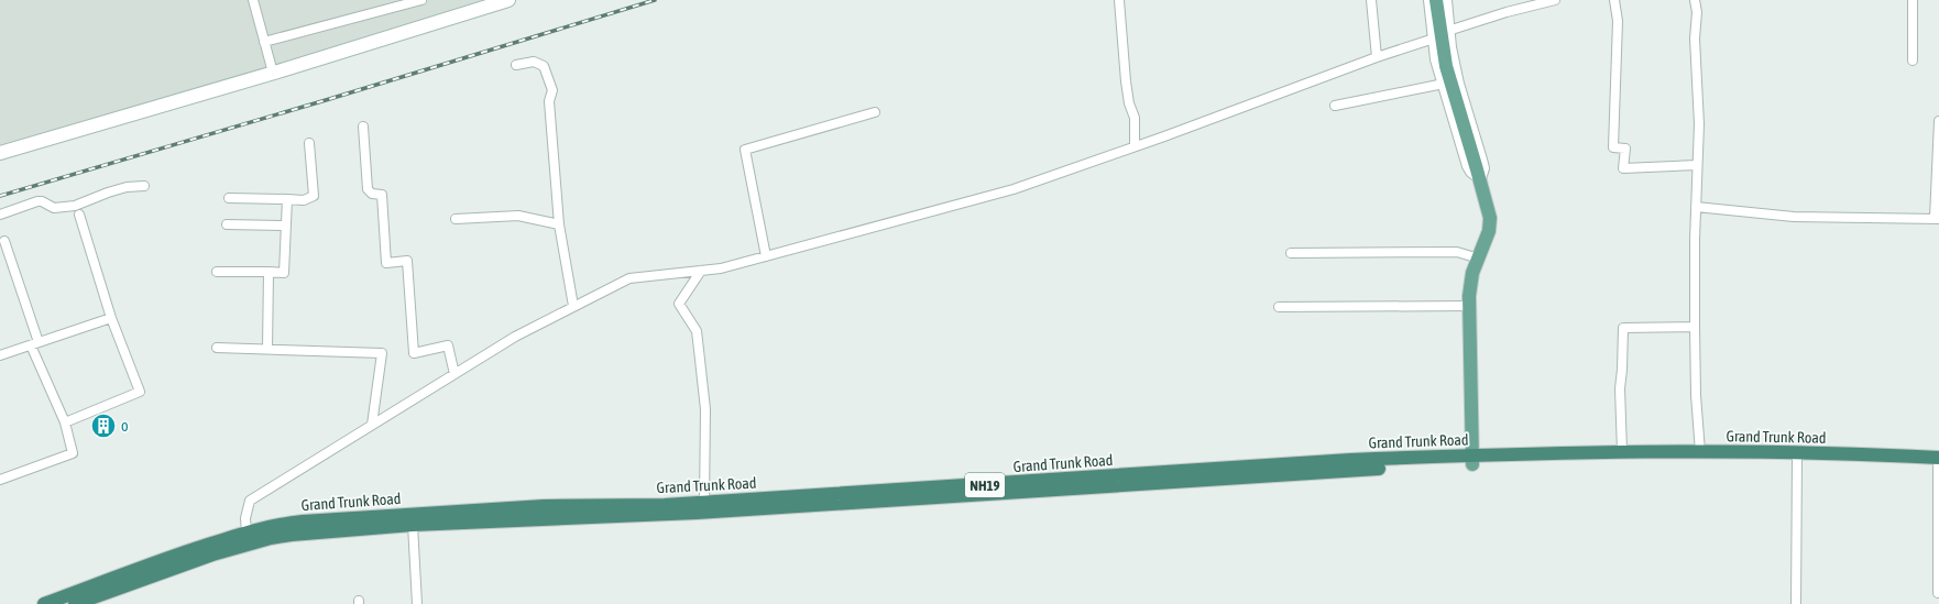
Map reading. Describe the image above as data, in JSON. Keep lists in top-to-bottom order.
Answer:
{
  "streets": {
    "highway": ["Grand Trunk Road", "NH19"]
  },
  "places": {
    "building": ["o"]
  }
}
